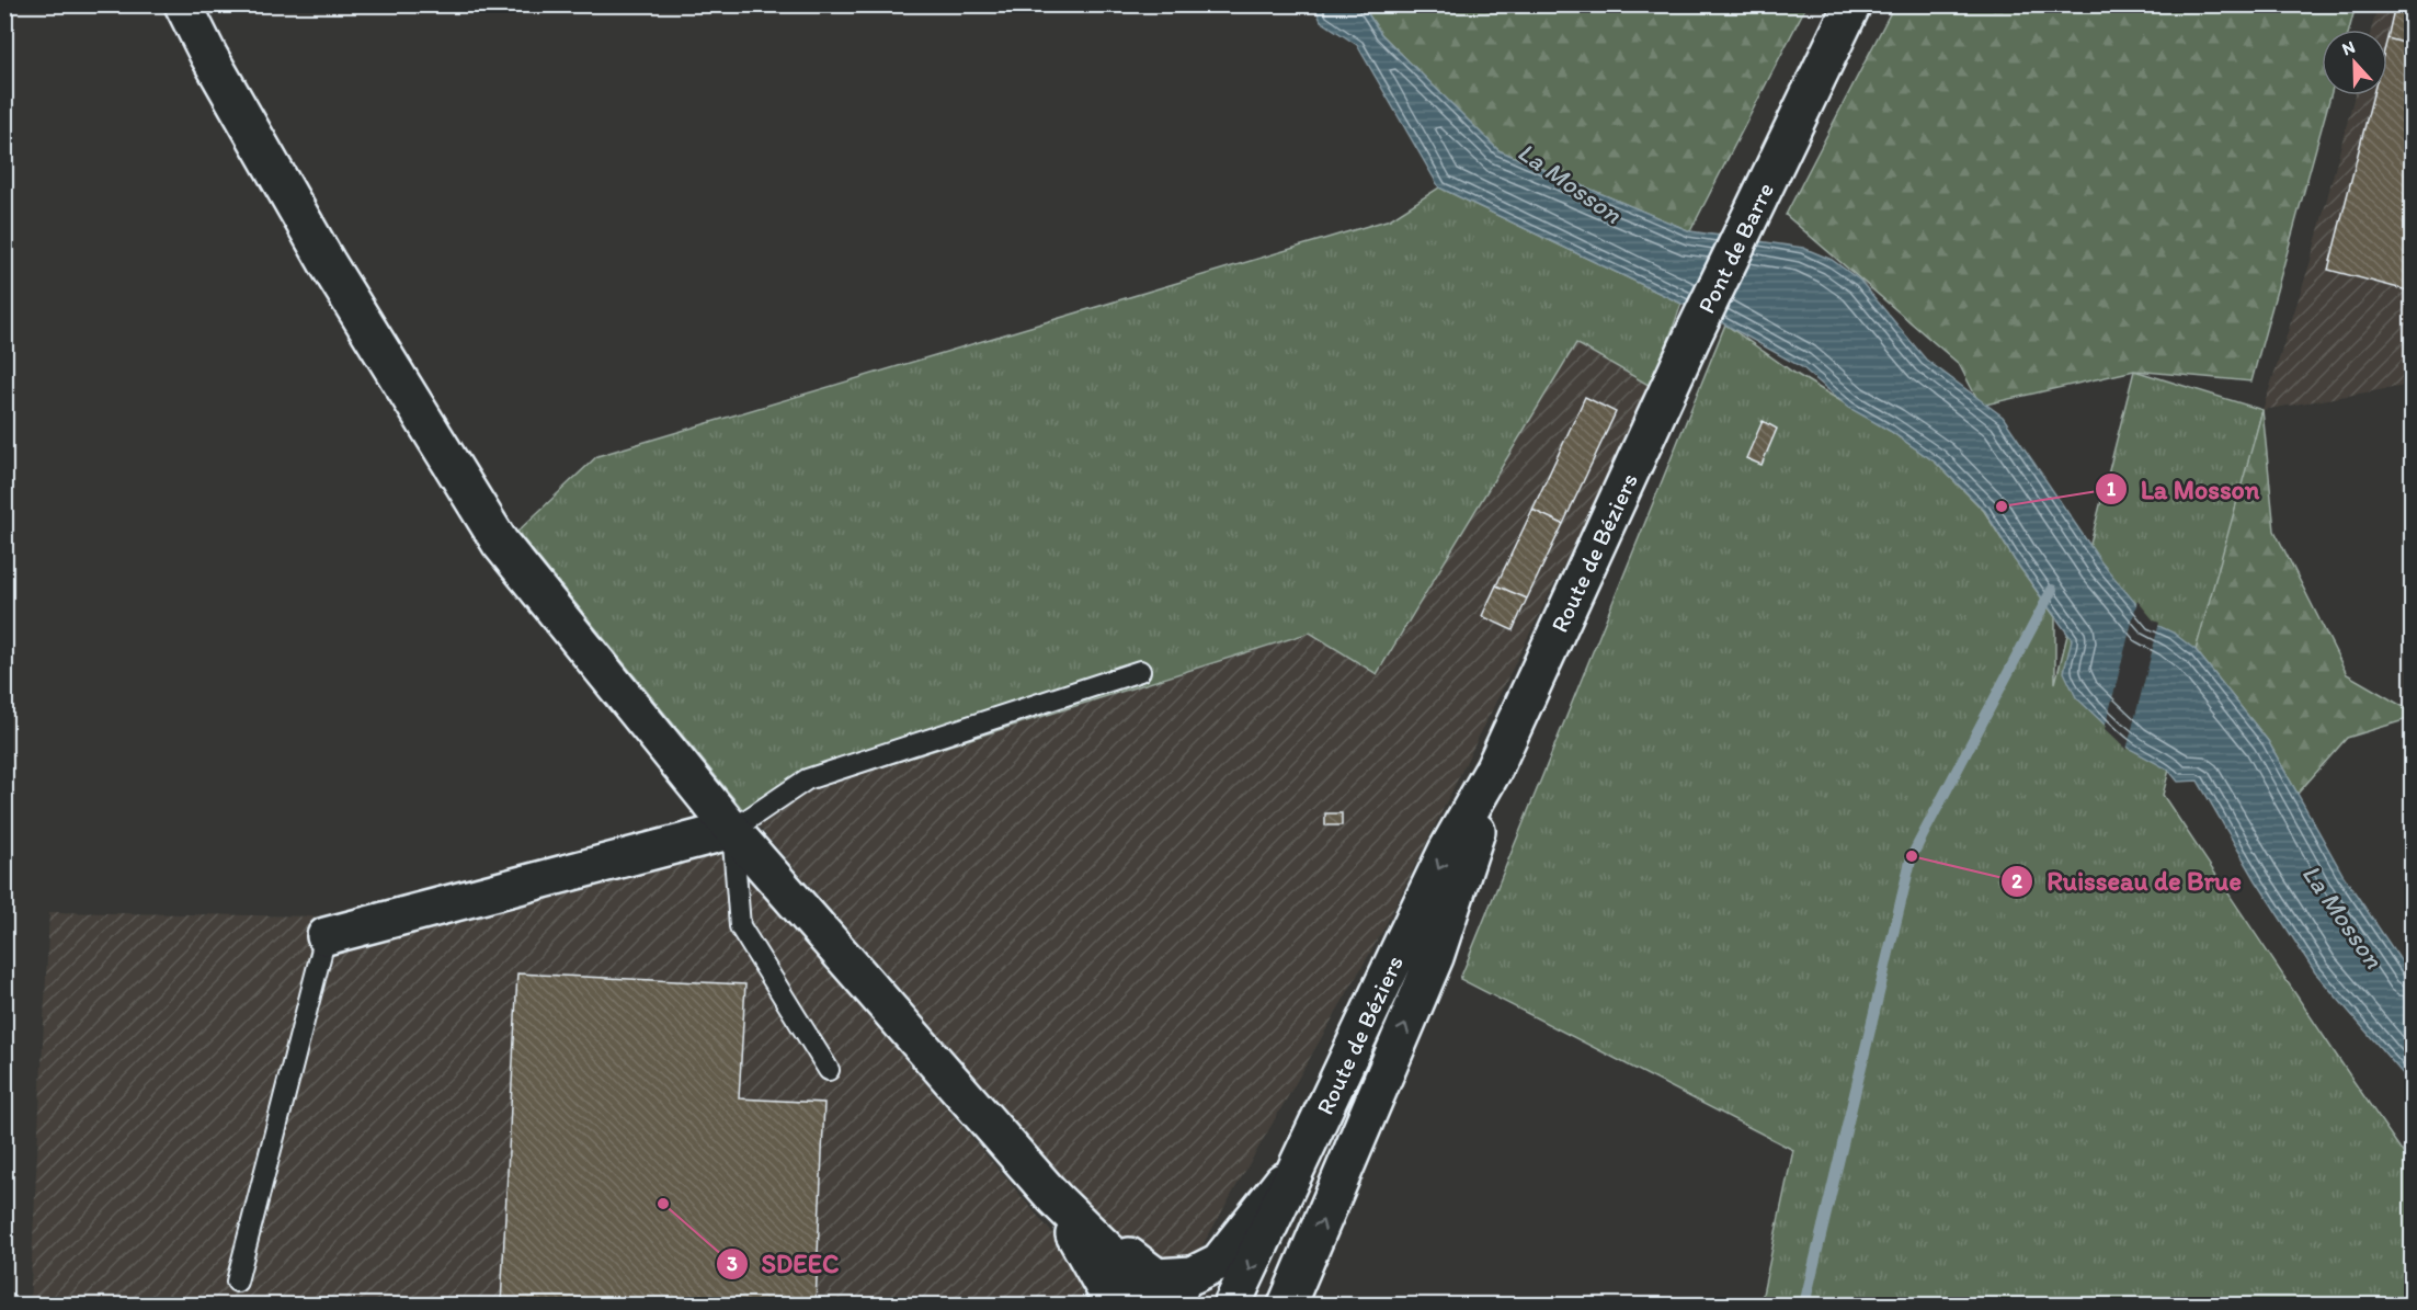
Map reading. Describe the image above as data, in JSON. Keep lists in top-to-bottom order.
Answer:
{
  "streets": {
    "street": ["Pont de Barre", "Route de Béziers"]
  },
  "crossings": [
    ["Pont de Barre", "Route de Béziers"]
  ],
  "water": ["La Mosson"],
  "places": ["La Mosson", "Ruisseau de Brue", "SDEEC"],
  "north": "top"
}
